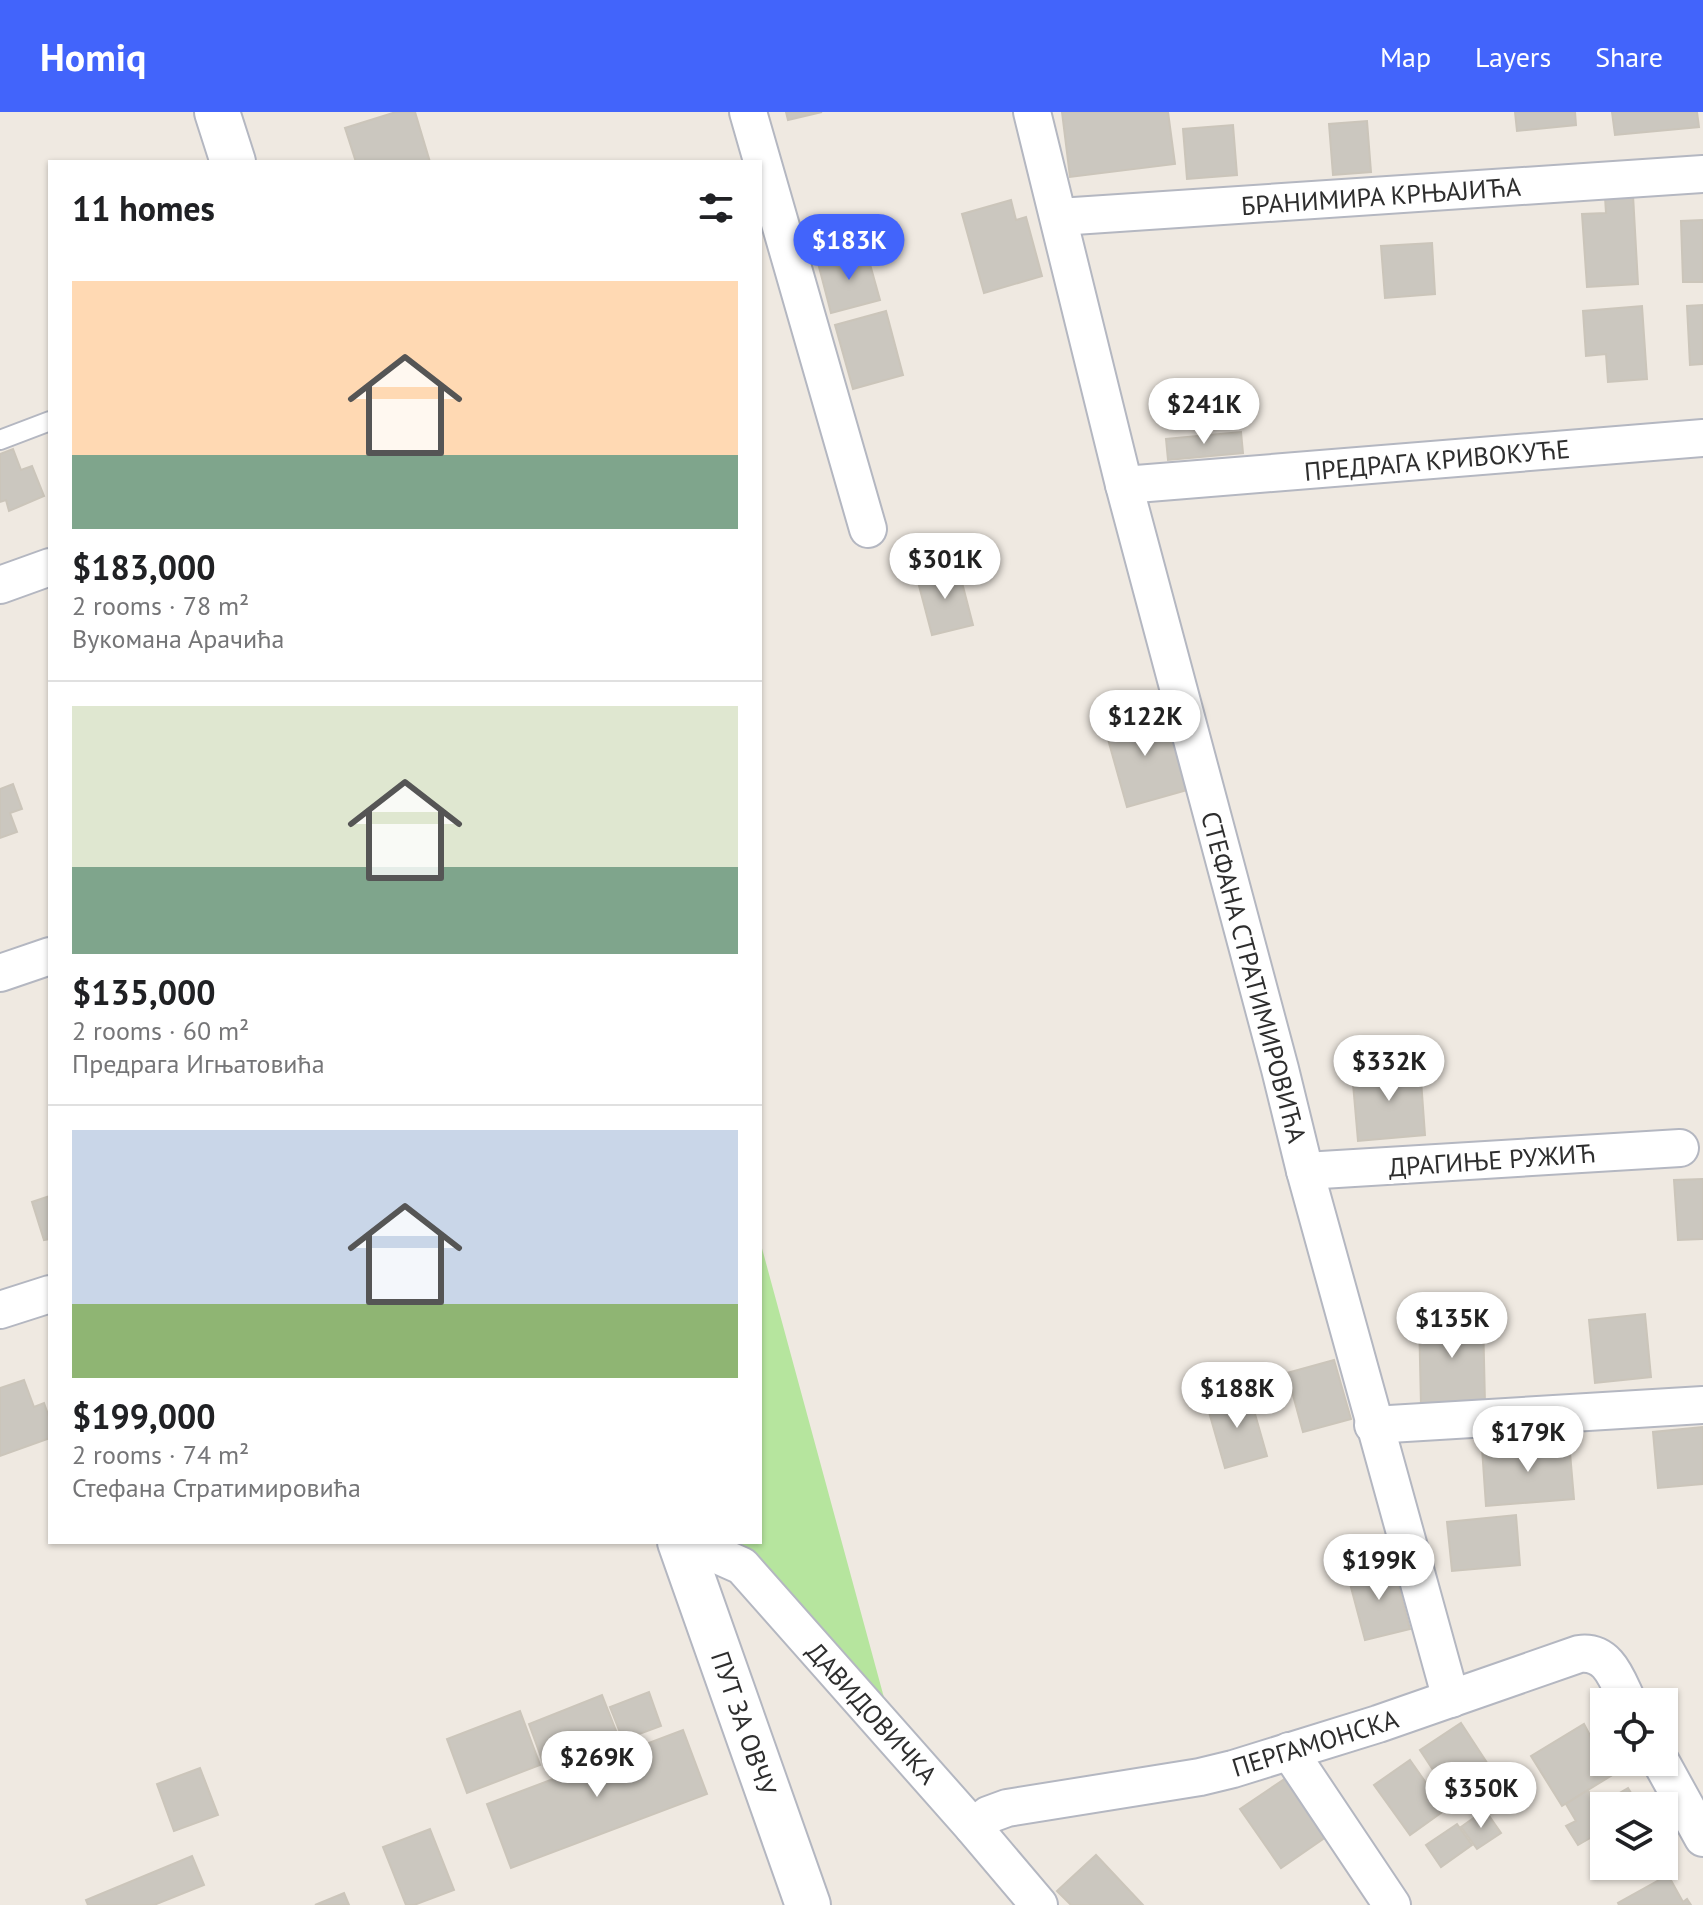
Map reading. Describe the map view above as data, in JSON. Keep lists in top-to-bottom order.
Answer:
{
  "streets": {
    "street": [
      "БРАНИМИРА КРЊАЈИЋА",
      "ПРЕДРАГА КРИВОКУЋЕ",
      "СТЕФАНА СТРАТИМИРОВИЋА",
      "ДРАГИЊЕ РУЖИЋ",
      "ДАВИДОВИЧКА",
      "ПУТ ЗА ОВЧУ",
      "ПЕРГАМОНСКА"
    ]
  },
  "crossings": [
    ["БРАНИМИРА КРЊАЈИЋА", "СТЕФАНА СТРАТИМИРОВИЋА"],
    ["ПРЕДРАГА КРИВОКУЋЕ", "СТЕФАНА СТРАТИМИРОВИЋА"],
    ["СТЕФАНА СТРАТИМИРОВИЋА", "ДРАГИЊЕ РУЖИЋ"],
    ["СТЕФАНА СТРАТИМИРОВИЋА", "ПЕРГАМОНСКА"],
    ["ДАВИДОВИЧКА", "ПЕРГАМОНСКА"]
  ],
  "page": {
    "header": "Homiq",
    "nav": ["Map", "Layers", "Share"],
    "heading": "11 homes",
    "price": [
      "$183K",
      "$241K",
      "$301K",
      "$122K",
      "$332K",
      "$135K",
      "$188K",
      "$179K",
      "$199K",
      "$269K",
      "$350K"
    ],
    "list": [
      {
        "name": "$183,000",
        "note": "2 rooms · 78 m² · Вукомана Арачића"
      },
      {
        "name": "$135,000",
        "note": "2 rooms · 60 m² · Предрага Игњатовића"
      },
      {
        "name": "$199,000",
        "note": "2 rooms · 74 m² · Стефана Стратимировића"
      }
    ]
  }
}
